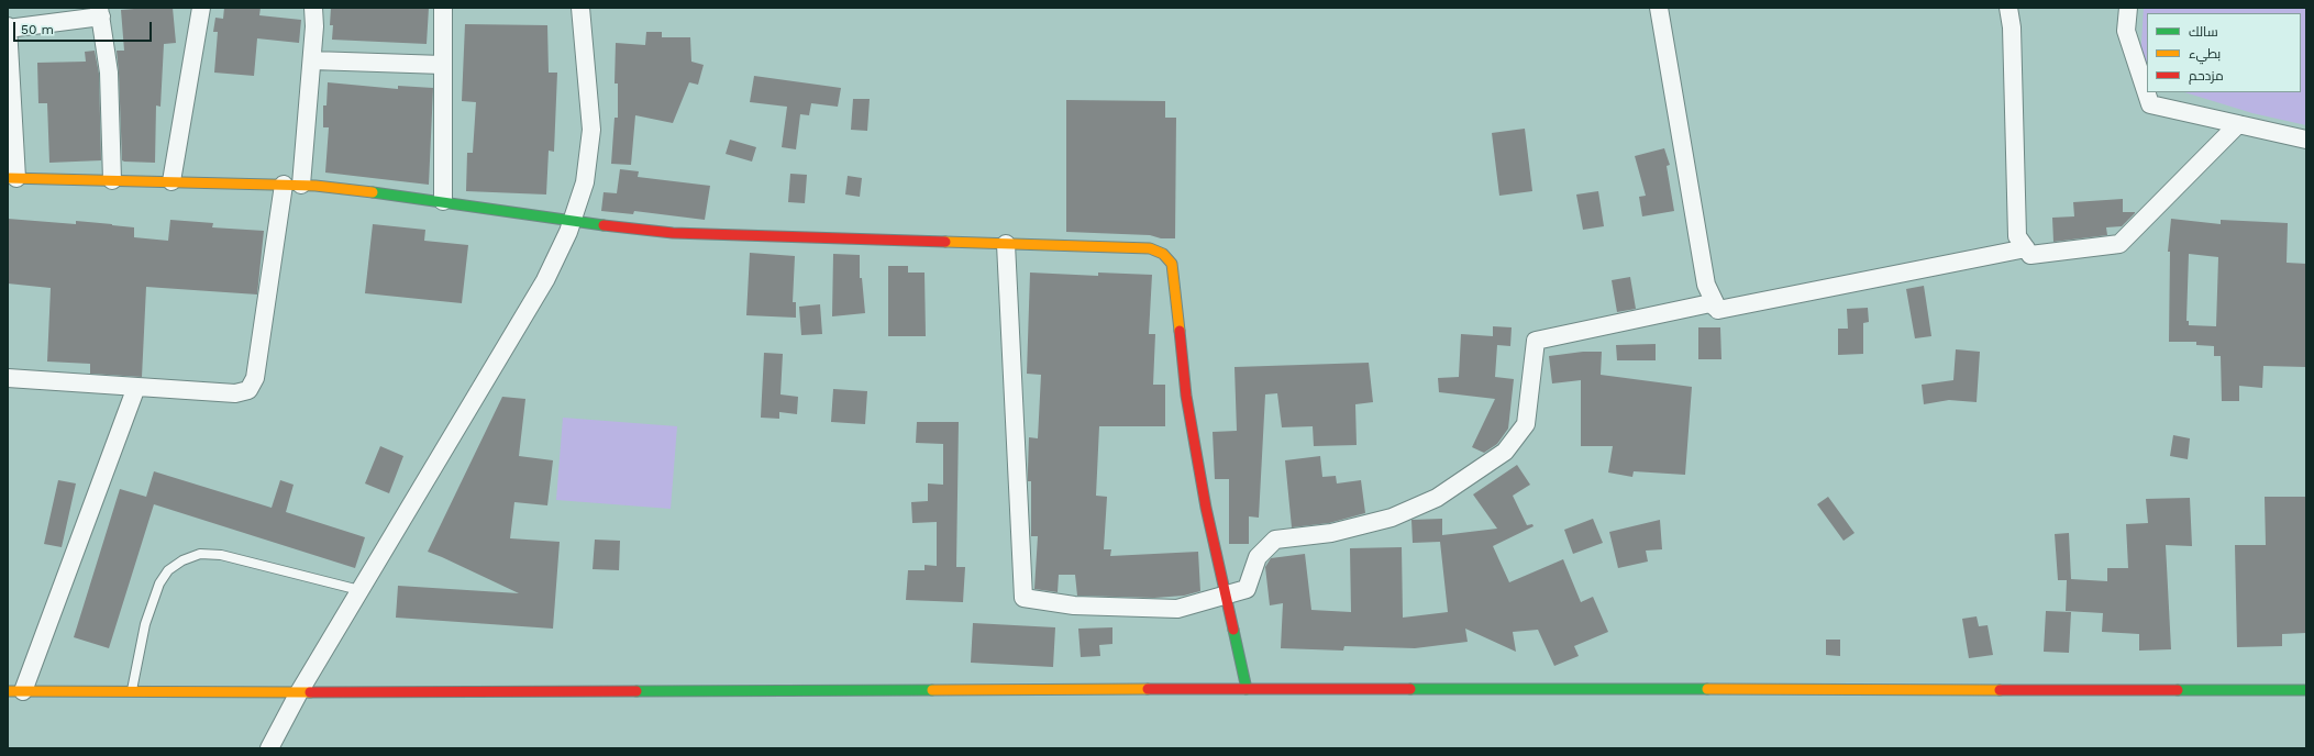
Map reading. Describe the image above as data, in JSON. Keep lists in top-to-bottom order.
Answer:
{
  "legend": ["سالك", "بطيء", "مزدحم"],
  "scale_bar": "50 m"
}
